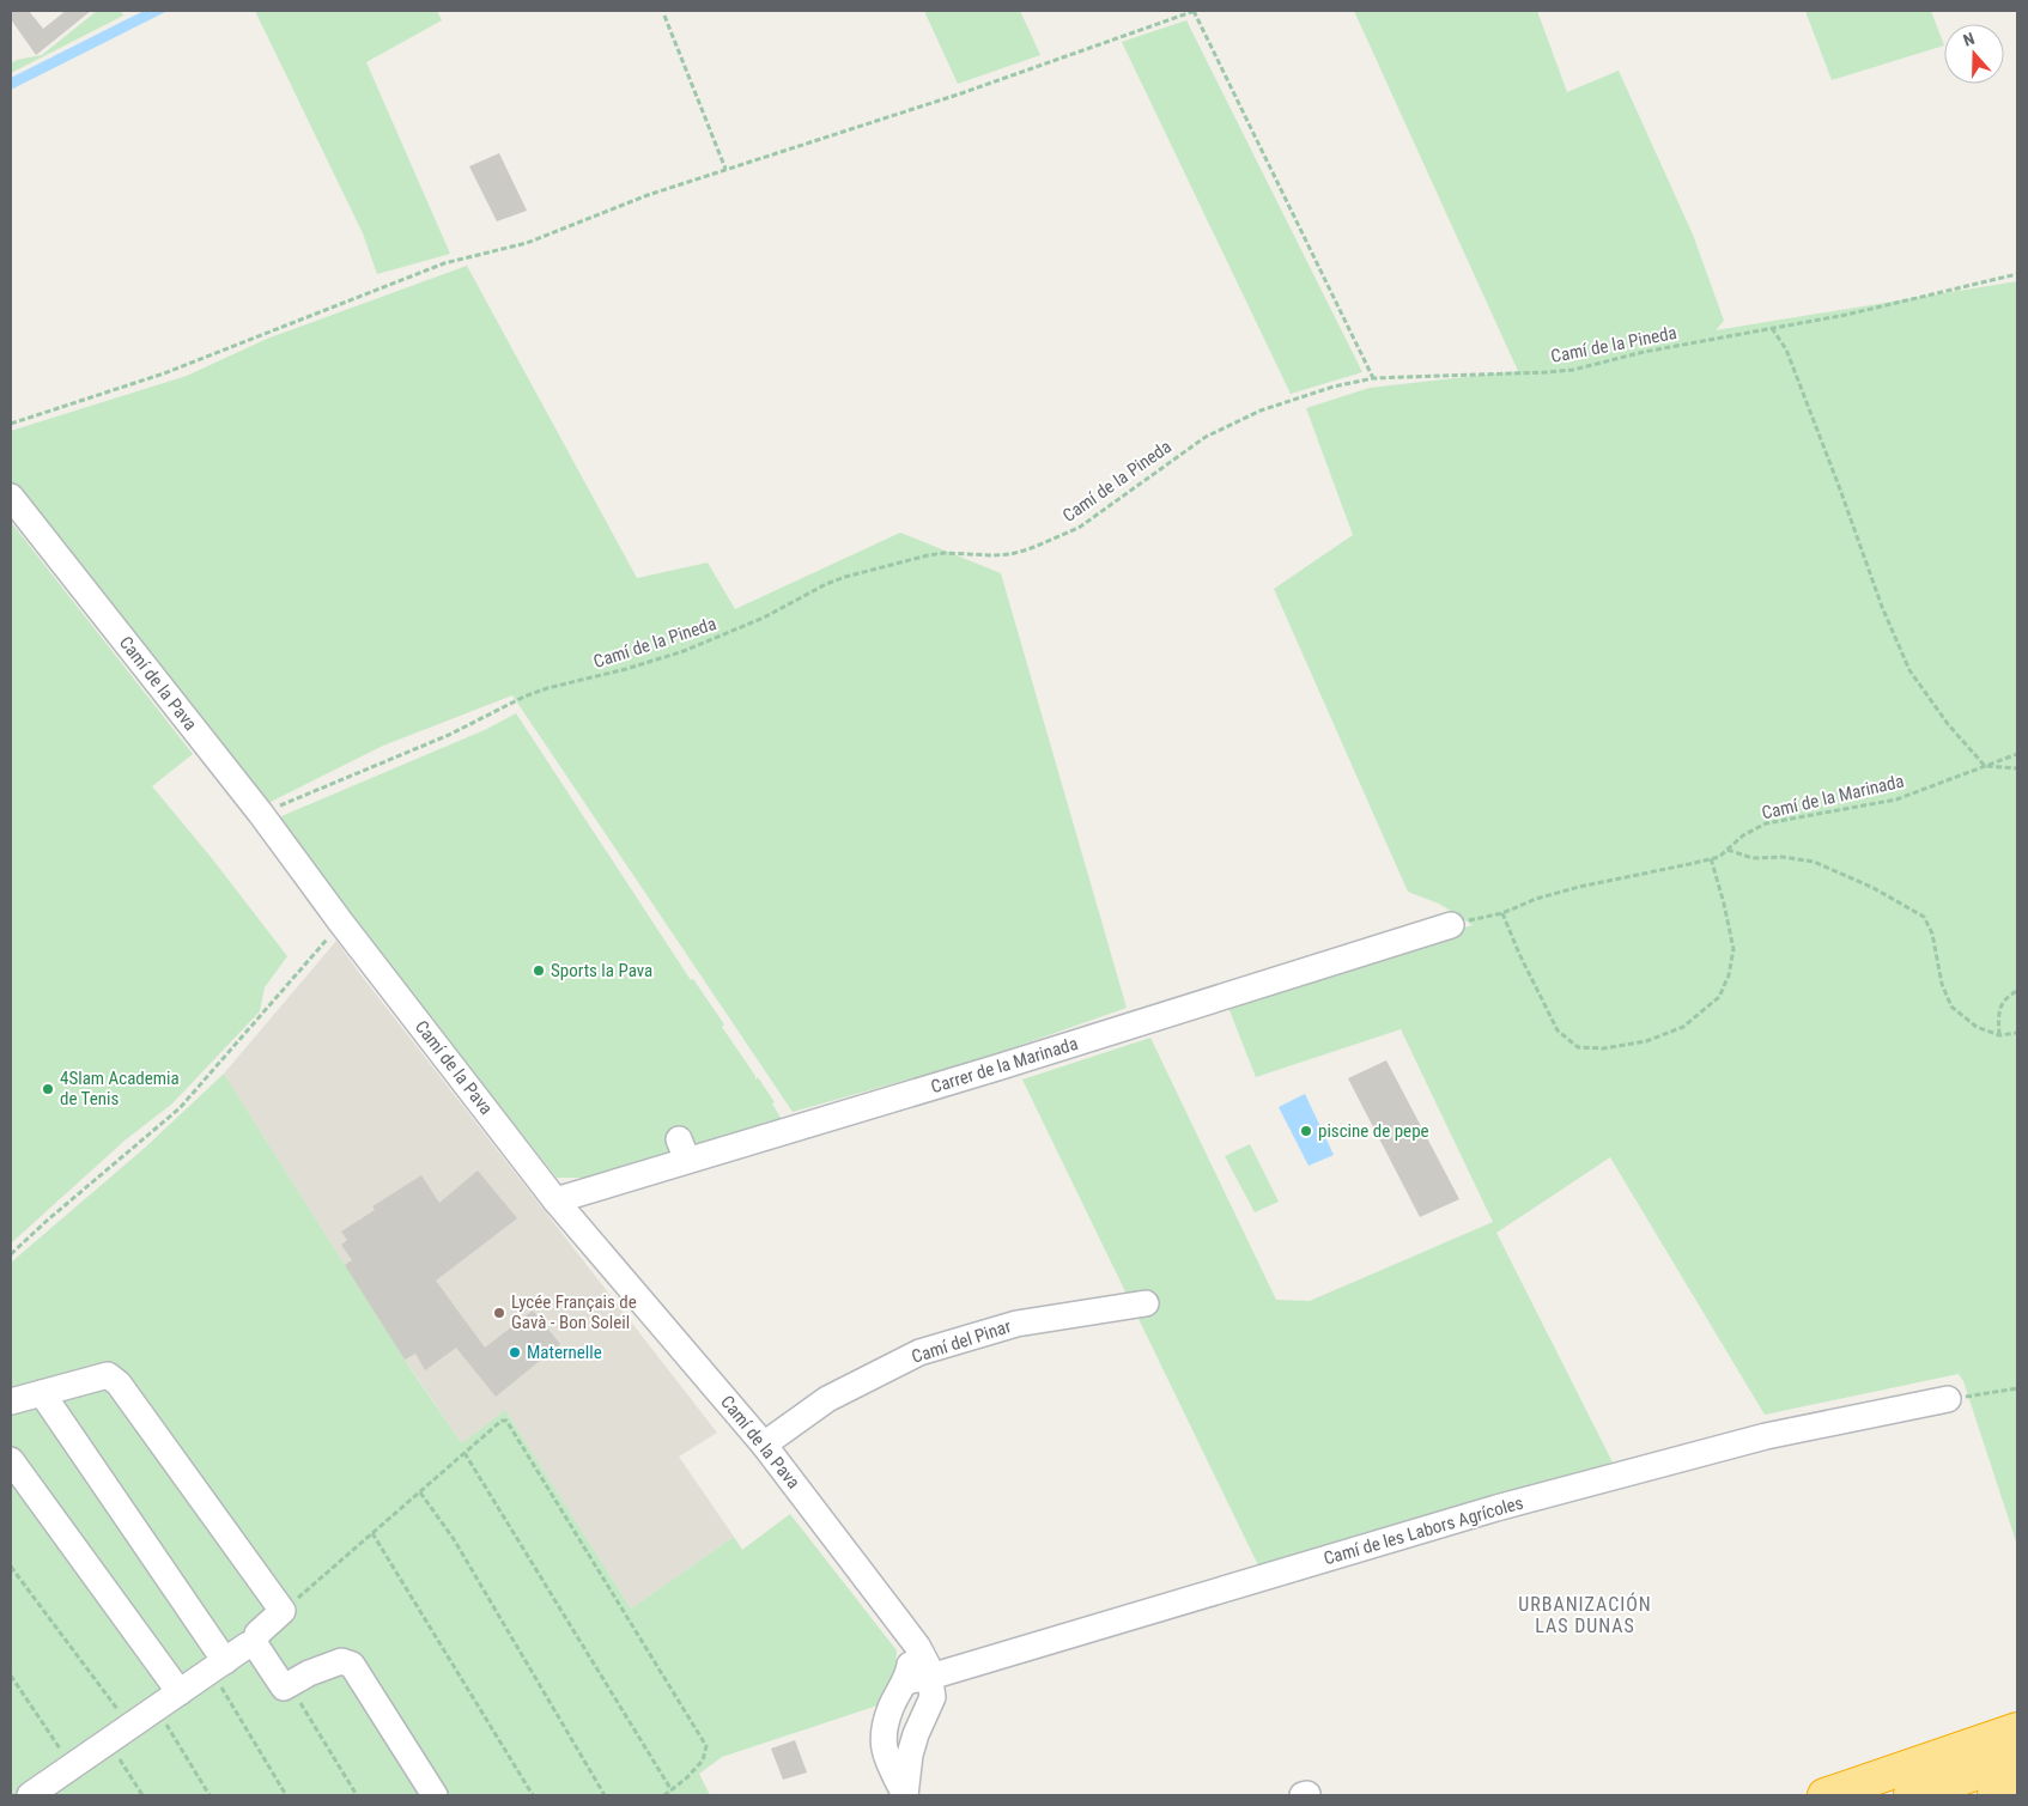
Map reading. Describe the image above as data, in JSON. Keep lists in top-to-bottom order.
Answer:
{
  "streets": {
    "street": [
      "Camí de la Pava",
      "Carrer de la Marinada",
      "Camí del Pinar",
      "Camí de les Labors Agrícoles"
    ],
    "path": ["Camí de la Pineda", "Camí de la Marinada"]
  },
  "crossings": [
    ["Camí de la Pineda", "Camí de la Pava"],
    ["Camí de la Pava", "Carrer de la Marinada"],
    ["Camí de la Pava", "Camí del Pinar"],
    ["Camí de la Pava", "Camí de les Labors Agrícoles"],
    ["Camí de la Marinada", "Carrer de la Marinada"]
  ],
  "districts": ["URBANIZACIÓN LAS DUNAS"],
  "places": [
    "Sports la Pava",
    "4Slam Academia de Tenis",
    "piscine de pepe",
    "Lycée Français de Gavà - Bon Soleil",
    "Maternelle"
  ],
  "north": "top"
}
